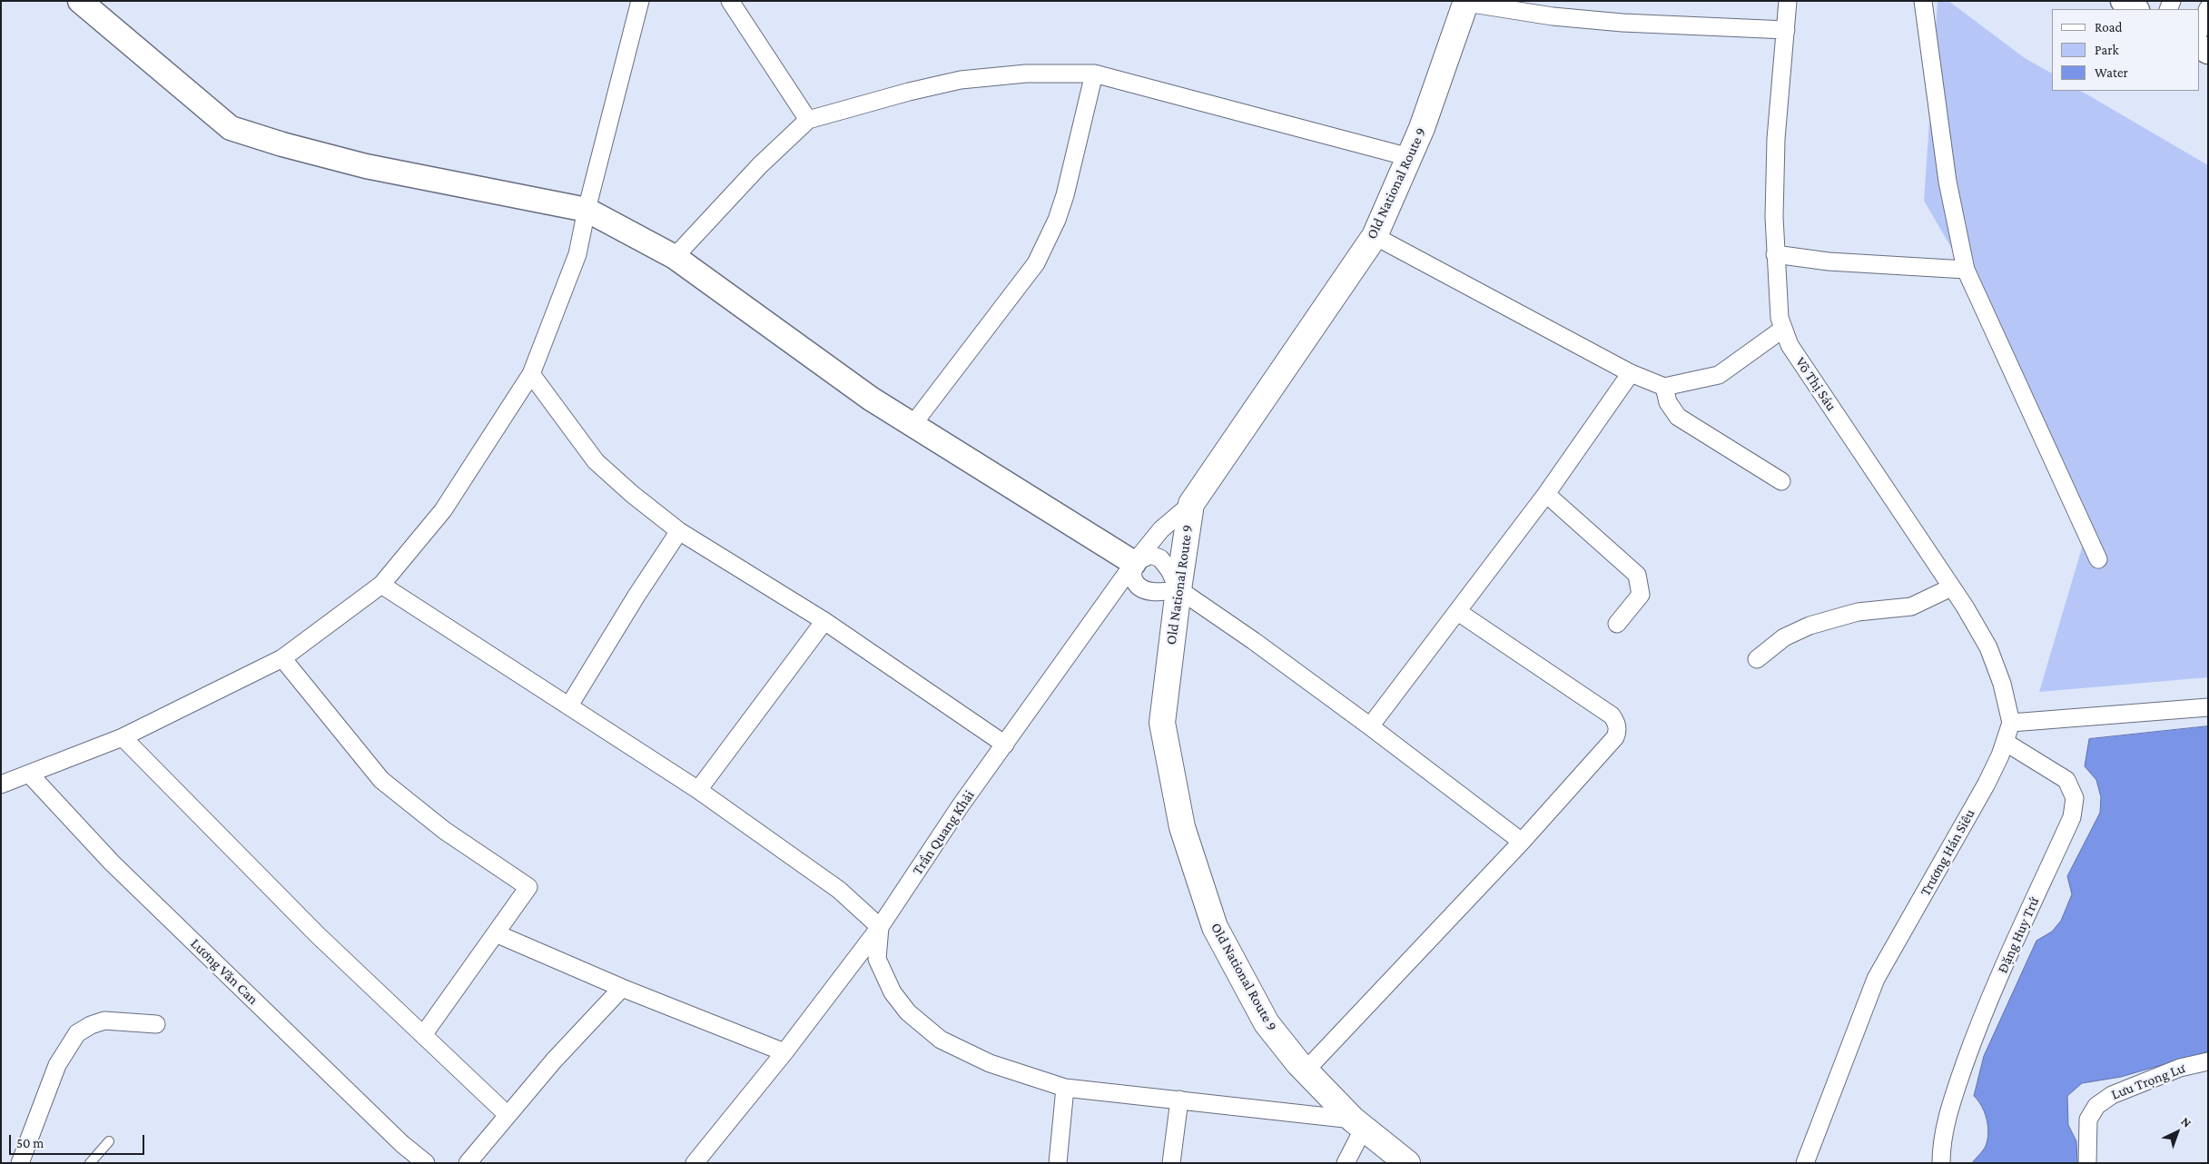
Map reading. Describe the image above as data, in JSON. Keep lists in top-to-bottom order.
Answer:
{
  "streets": {
    "main road": ["Old National Route 9"],
    "street": [
      "Võ Thị Sáu",
      "Trần Quang Khải",
      "Trương Hán Siêu",
      "Đặng Huy Trứ",
      "Lương Văn Can",
      "Lưu Trọng Lư"
    ]
  },
  "crossings": [
    ["Old National Route 9", "Trần Quang Khải"],
    ["Võ Thị Sáu", "Trương Hán Siêu"],
    ["Trương Hán Siêu", "Đặng Huy Trứ"]
  ],
  "legend": ["Road", "Park", "Water"],
  "scale_bar": "50 m",
  "north": "top right"
}
